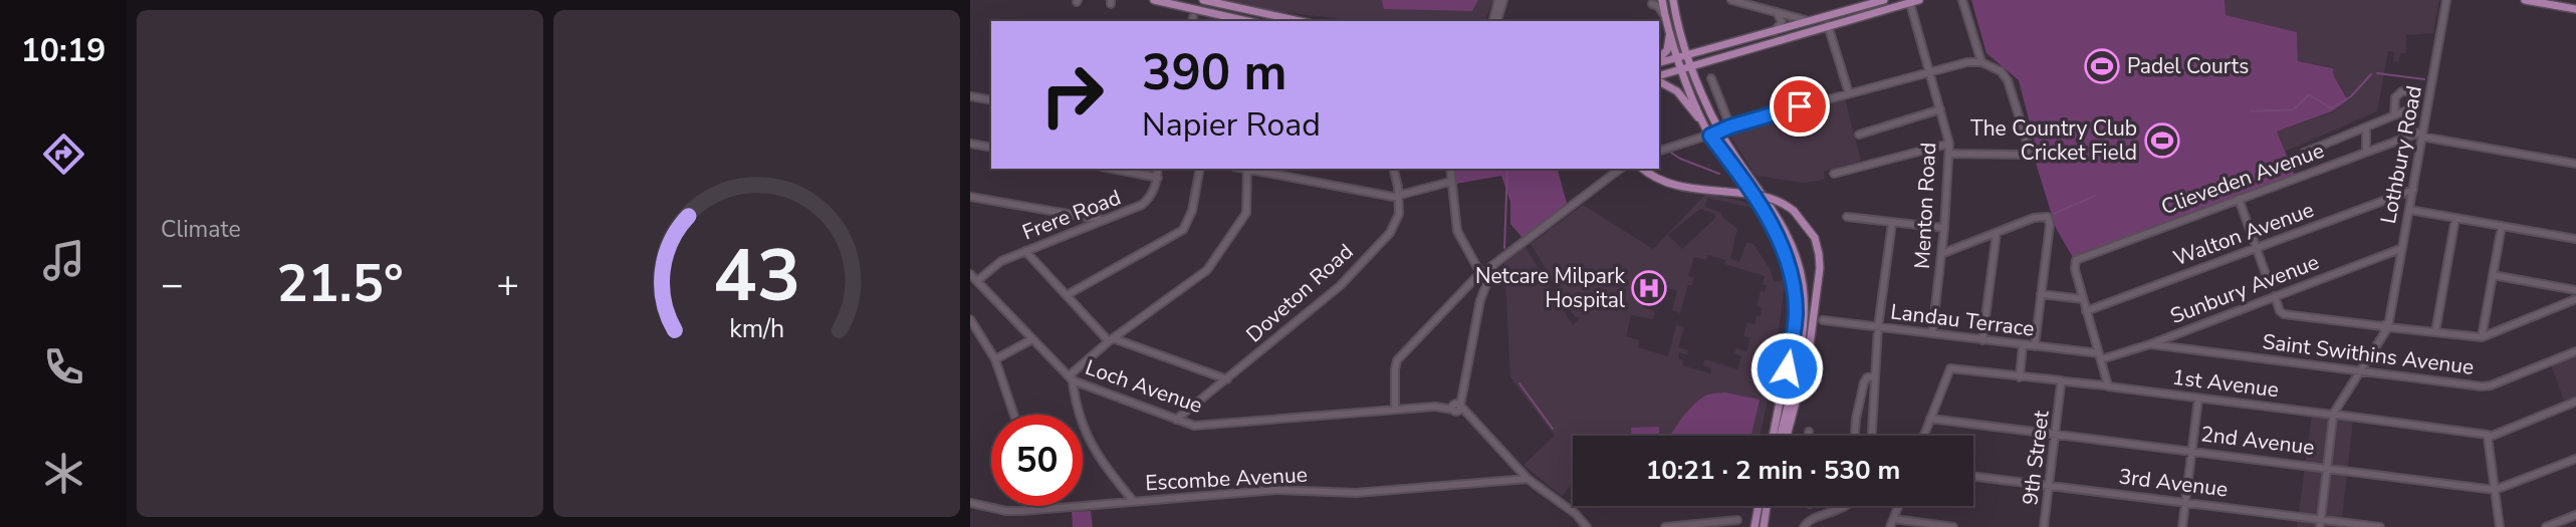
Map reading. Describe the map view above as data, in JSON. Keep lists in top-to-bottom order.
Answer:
{
  "streets": {
    "street": [
      "Lothbury Road",
      "Clieveden Avenue",
      "Menton Road",
      "Frere Road",
      "Walton Avenue",
      "Sunbury Avenue",
      "Doveton Road",
      "Landau Terrace",
      "Saint Swithins Avenue",
      "1st Avenue",
      "Loch Avenue",
      "2nd Avenue",
      "9th Street",
      "Escombe Avenue",
      "3rd Avenue"
    ]
  },
  "crossings": [
    ["Lothbury Road", "Clieveden Avenue"],
    ["Lothbury Road", "Walton Avenue"],
    ["Lothbury Road", "Sunbury Avenue"],
    ["Lothbury Road", "Saint Swithins Avenue"],
    ["Lothbury Road", "1st Avenue"],
    ["Lothbury Road", "2nd Avenue"],
    ["Lothbury Road", "3rd Avenue"],
    ["Menton Road", "Landau Terrace"],
    ["Frere Road", "Loch Avenue"],
    ["Sunbury Avenue", "Landau Terrace"],
    ["Sunbury Avenue", "Saint Swithins Avenue"],
    ["Doveton Road", "Loch Avenue"],
    ["1st Avenue", "2nd Avenue"],
    ["1st Avenue", "9th Street"],
    ["2nd Avenue", "9th Street"],
    ["9th Street", "3rd Avenue"]
  ],
  "places": {
    "sports": ["Padel Courts", "The Country Club Cricket Field"],
    "hospital": ["Netcare Milpark Hospital"]
  },
  "page": {
    "tabs": "10:19",
    "tile": "Climate",
    "turn": ["390 m", "Napier Road"],
    "heat": ["−", "21.5°", "+"],
    "limit": "50",
    "trip": "10:21 · 2 min · 530 m",
    "gauge": ["43", "km/h"]
  }
}
